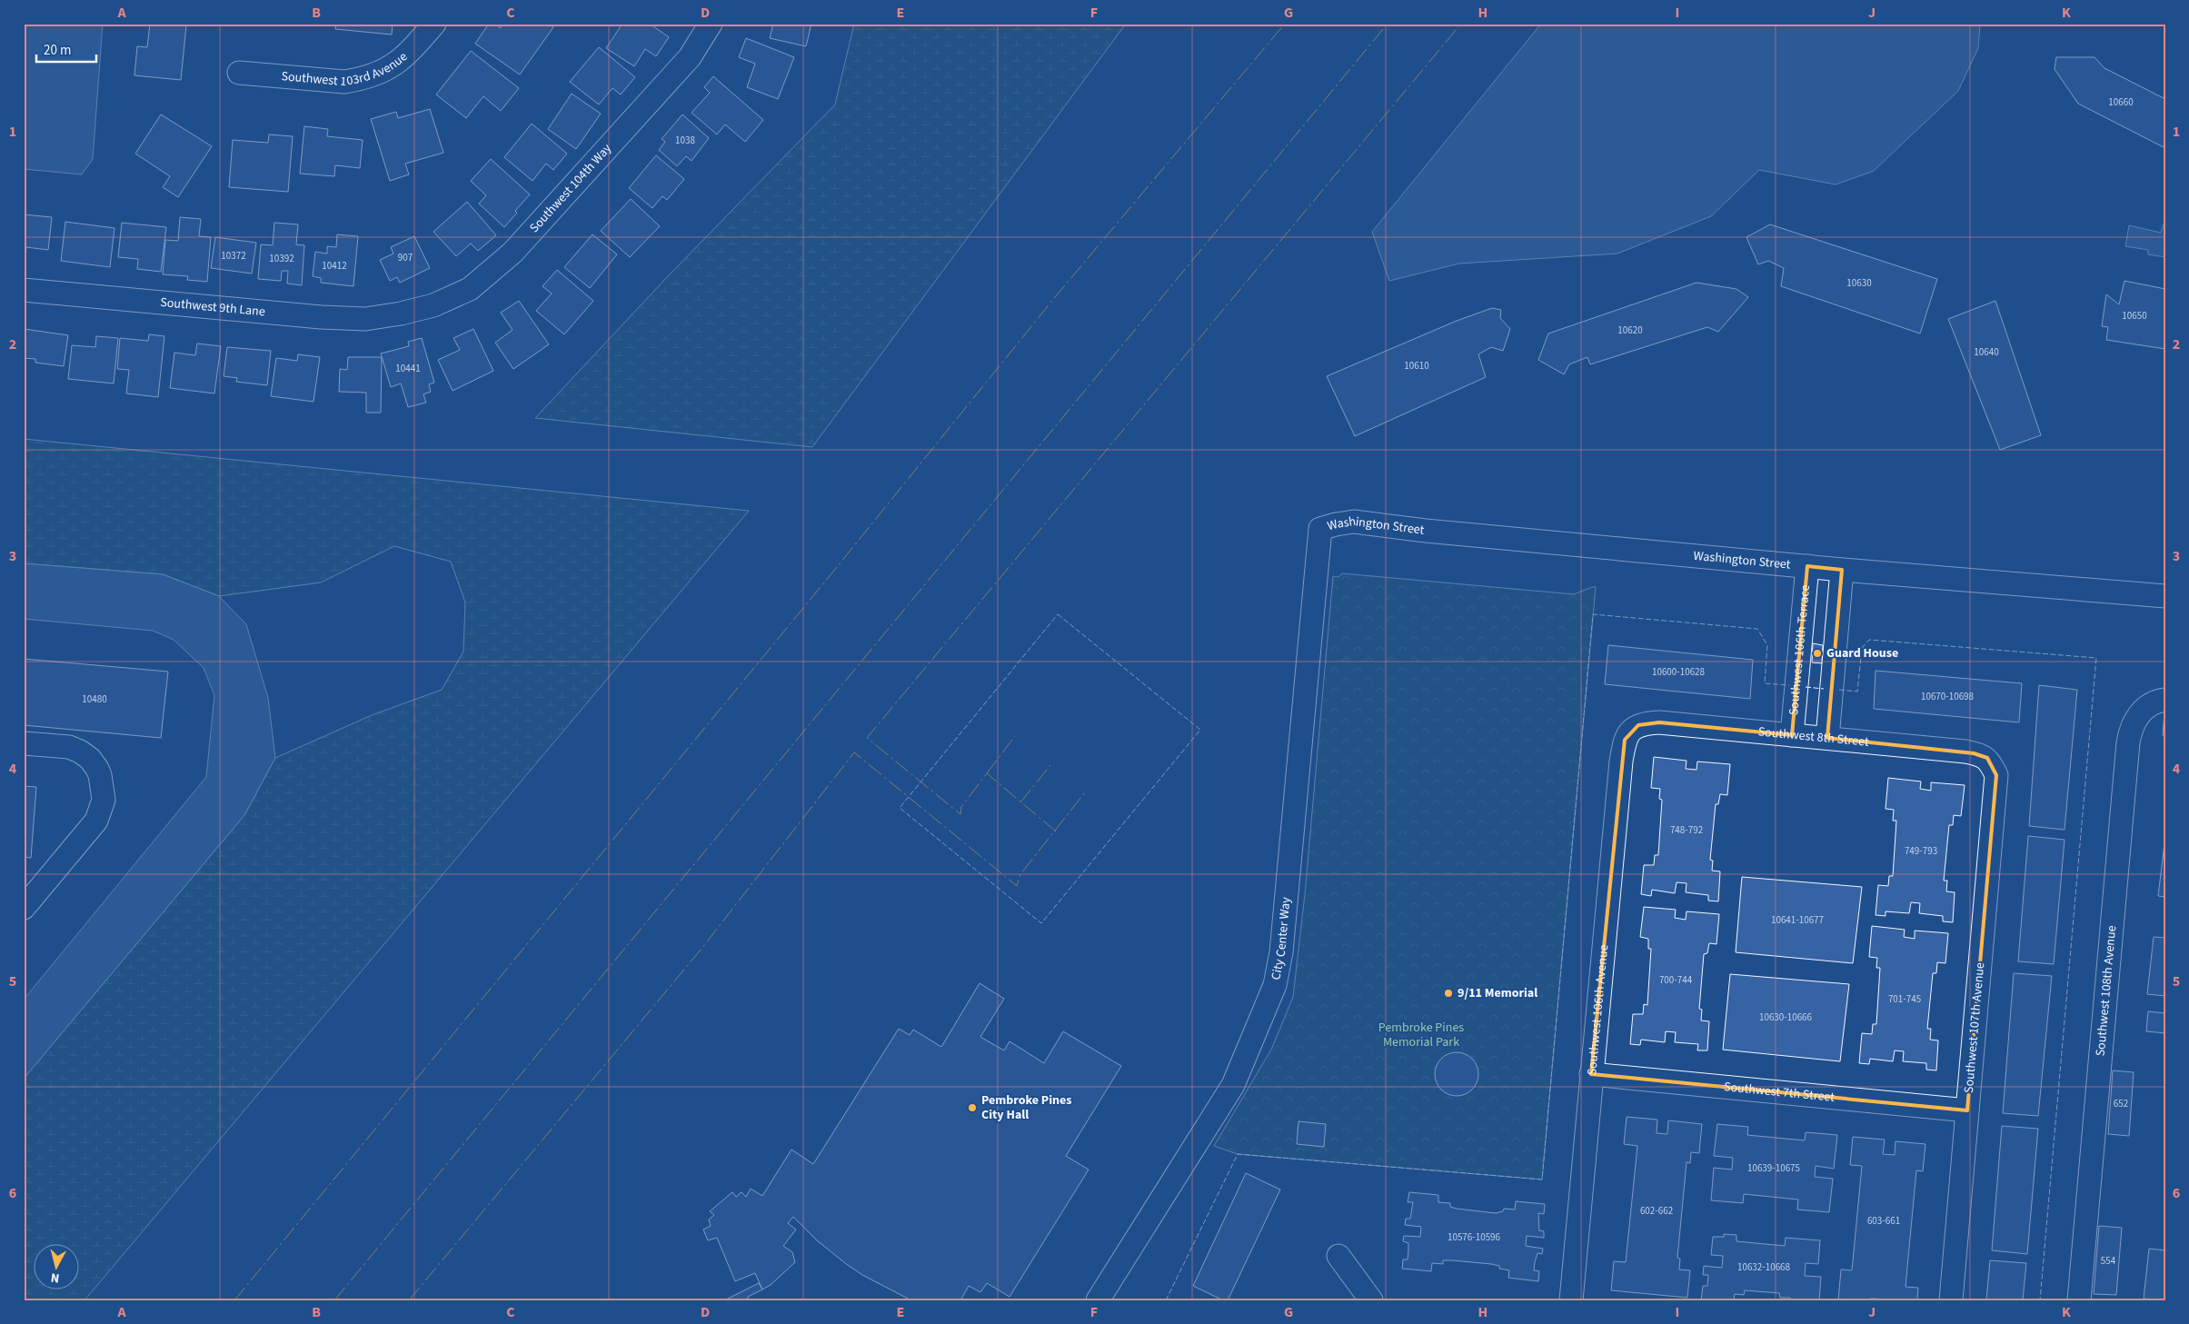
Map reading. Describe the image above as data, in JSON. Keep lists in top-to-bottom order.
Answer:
{
  "streets": {
    "street": [
      "Southwest 103rd Avenue",
      "Southwest 104th Way",
      "Southwest 9th Lane",
      "Washington Street",
      "Southwest 106th Terrace",
      "Southwest 8th Street",
      "City Center Way",
      "Southwest 108th Avenue",
      "Southwest 106th Avenue",
      "Southwest 107th Avenue",
      "Southwest 7th Street"
    ]
  },
  "crossings": [
    ["Southwest 104th Way", "Southwest 9th Lane"],
    ["Washington Street", "Southwest 106th Terrace"],
    ["Washington Street", "City Center Way"],
    ["Southwest 106th Terrace", "Southwest 8th Street"],
    ["Southwest 8th Street", "Southwest 106th Avenue"],
    ["Southwest 8th Street", "Southwest 107th Avenue"],
    ["Southwest 106th Avenue", "Southwest 7th Street"],
    ["Southwest 107th Avenue", "Southwest 7th Street"]
  ],
  "parks": ["Pembroke Pines Memorial Park"],
  "places": ["Guard House", "9/11 Memorial", "Pembroke Pines City Hall"],
  "house_numbers": [
    "10660",
    "1038",
    "10372",
    "907",
    "10392",
    "10412",
    "10630",
    "10650",
    "10620",
    "10640",
    "10610",
    "10441",
    "10600-10628",
    "10670-10698",
    "10480",
    "748-792",
    "749-793",
    "10641-10677",
    "700-744",
    "701-745",
    "10630-10666",
    "652",
    "10639-10675",
    "602-662",
    "603-661",
    "10576-10596",
    "554",
    "10632-10668"
  ],
  "scale_bar": "20 m",
  "north": "bottom",
  "grid": {
    "columns": [
      "A",
      "B",
      "C",
      "D",
      "E",
      "F",
      "G",
      "H",
      "I",
      "J",
      "K"
    ],
    "rows": [
      "1",
      "2",
      "3",
      "4",
      "5",
      "6"
    ]
  }
}
